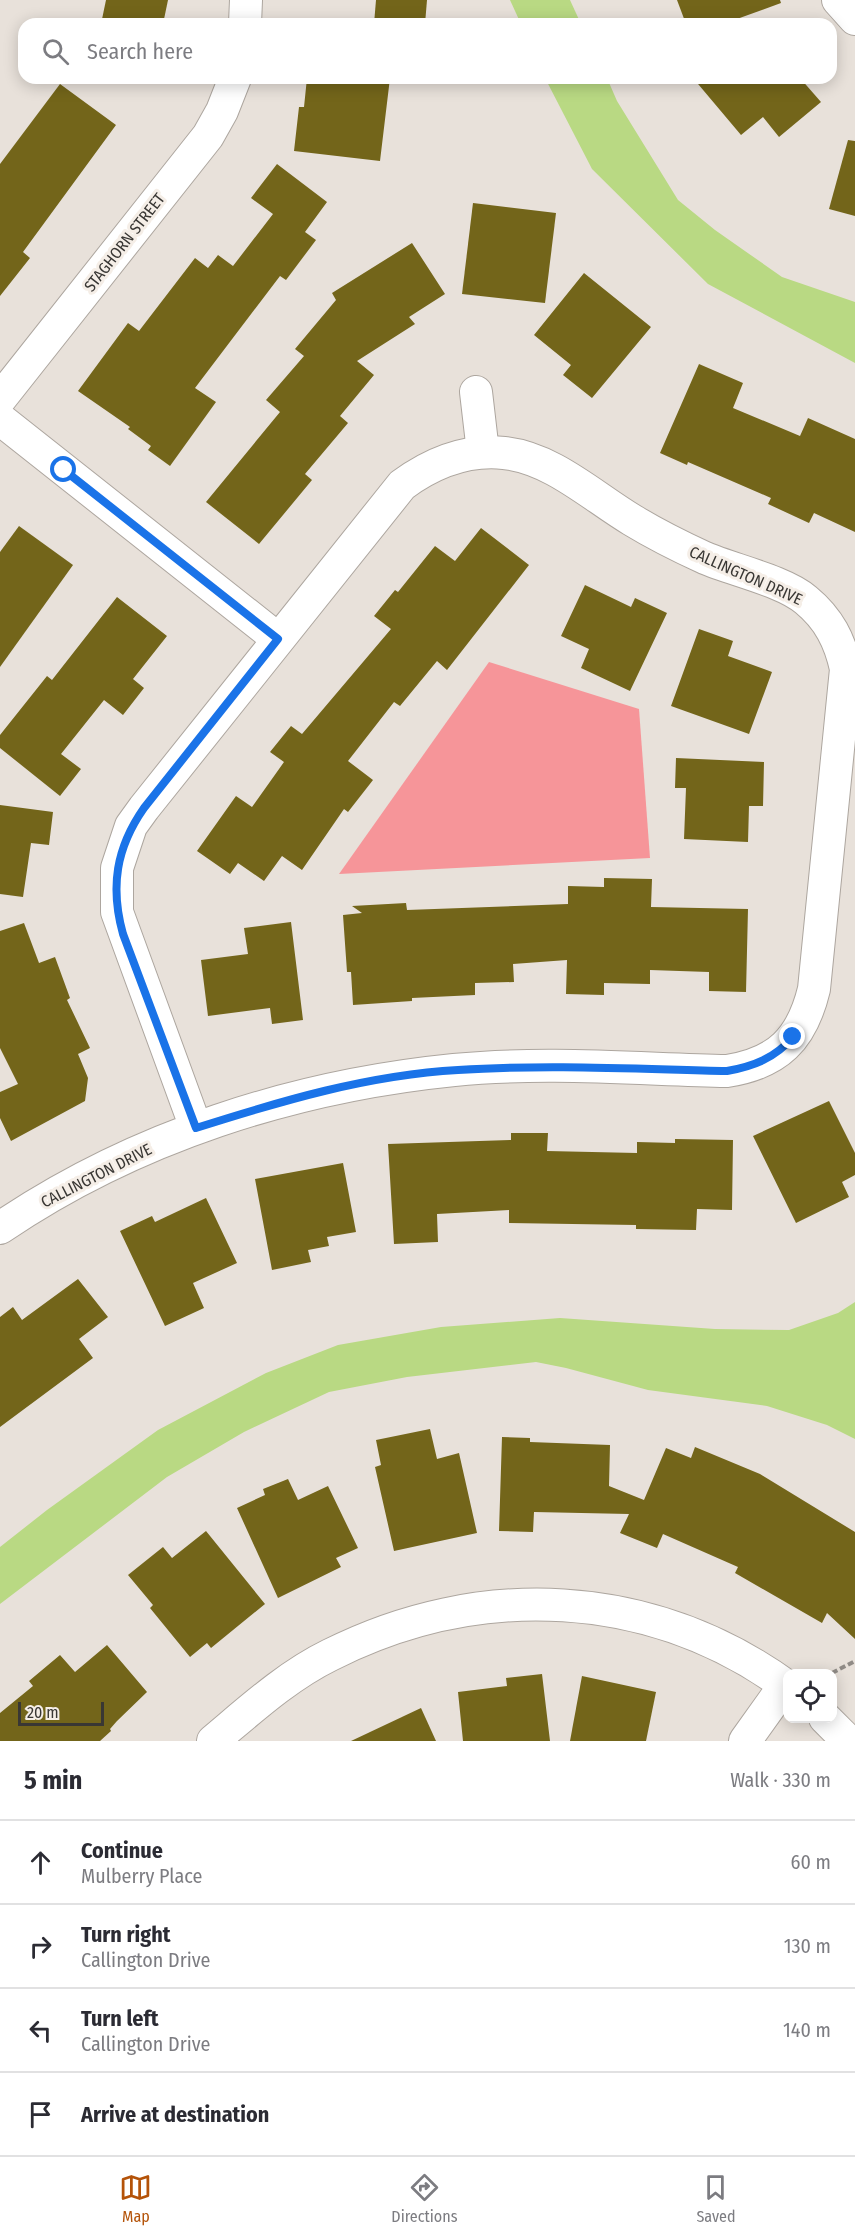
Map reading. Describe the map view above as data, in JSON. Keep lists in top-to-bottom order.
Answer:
{
  "streets": {
    "street": ["STAGHORN STREET", "CALLINGTON DRIVE"]
  },
  "scale_bar": "20 m",
  "page": {
    "search": "Search here",
    "scale": "20 m",
    "heading": ["5 min", "Walk · 330 m"],
    "list": [
      ["Continue", "Mulberry Place", "60 m"],
      ["Turn right", "Callington Drive", "130 m"],
      ["Turn left", "Callington Drive", "140 m"],
      "Arrive at destination"
    ],
    "nav": ["Map", "Directions", "Saved"]
  }
}
